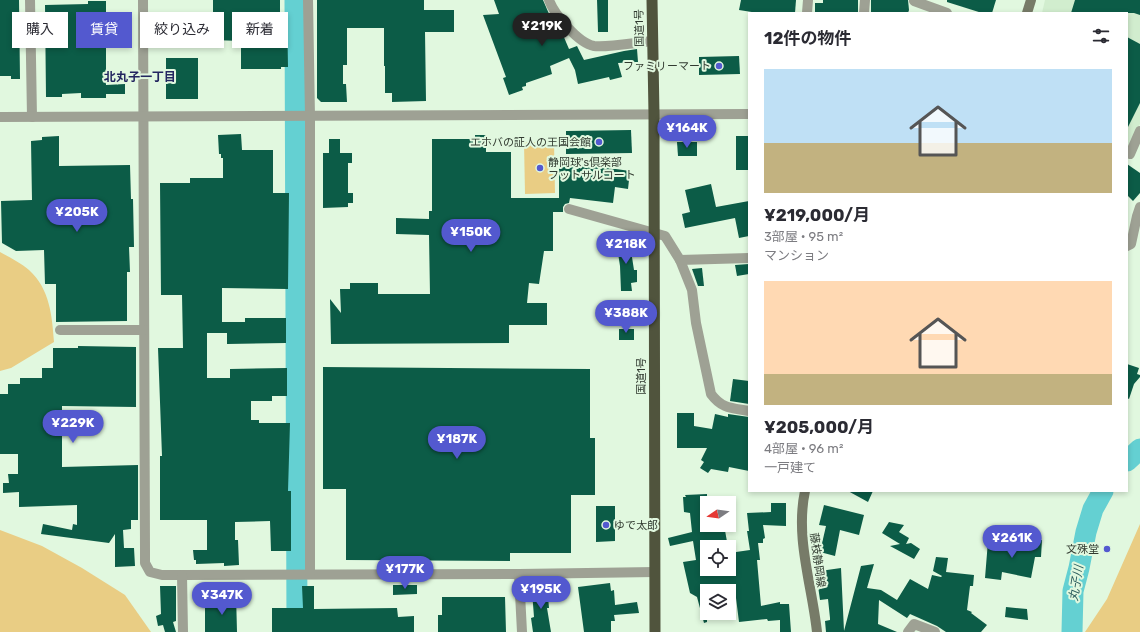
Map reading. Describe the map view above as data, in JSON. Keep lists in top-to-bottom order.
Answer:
{
  "streets": {
    "highway": ["国道1号"],
    "main road": ["藤枝静岡線"]
  },
  "districts": ["北丸子一丁目"],
  "water": ["丸子川"],
  "places": [
    "ファミリーマート",
    "エホバの証人の王国会館",
    "静岡球's倶楽部 フットサルコート",
    "ゆで太郎",
    "文殊堂"
  ],
  "north": "left",
  "page": {
    "chip": [
      "購入",
      "賃貸",
      "絞り込み",
      "新着"
    ],
    "heading": "12件の物件",
    "price": [
      "¥219K",
      "¥164K",
      "¥205K",
      "¥150K",
      "¥218K",
      "¥388K",
      "¥229K",
      "¥187K",
      "¥261K",
      "¥177K",
      "¥195K",
      "¥347K"
    ],
    "list": [
      {
        "name": "¥219,000/月",
        "note": "3部屋 · 95 m² · マンション"
      },
      {
        "name": "¥205,000/月",
        "note": "4部屋 · 96 m² · 一戸建て"
      }
    ]
  }
}
